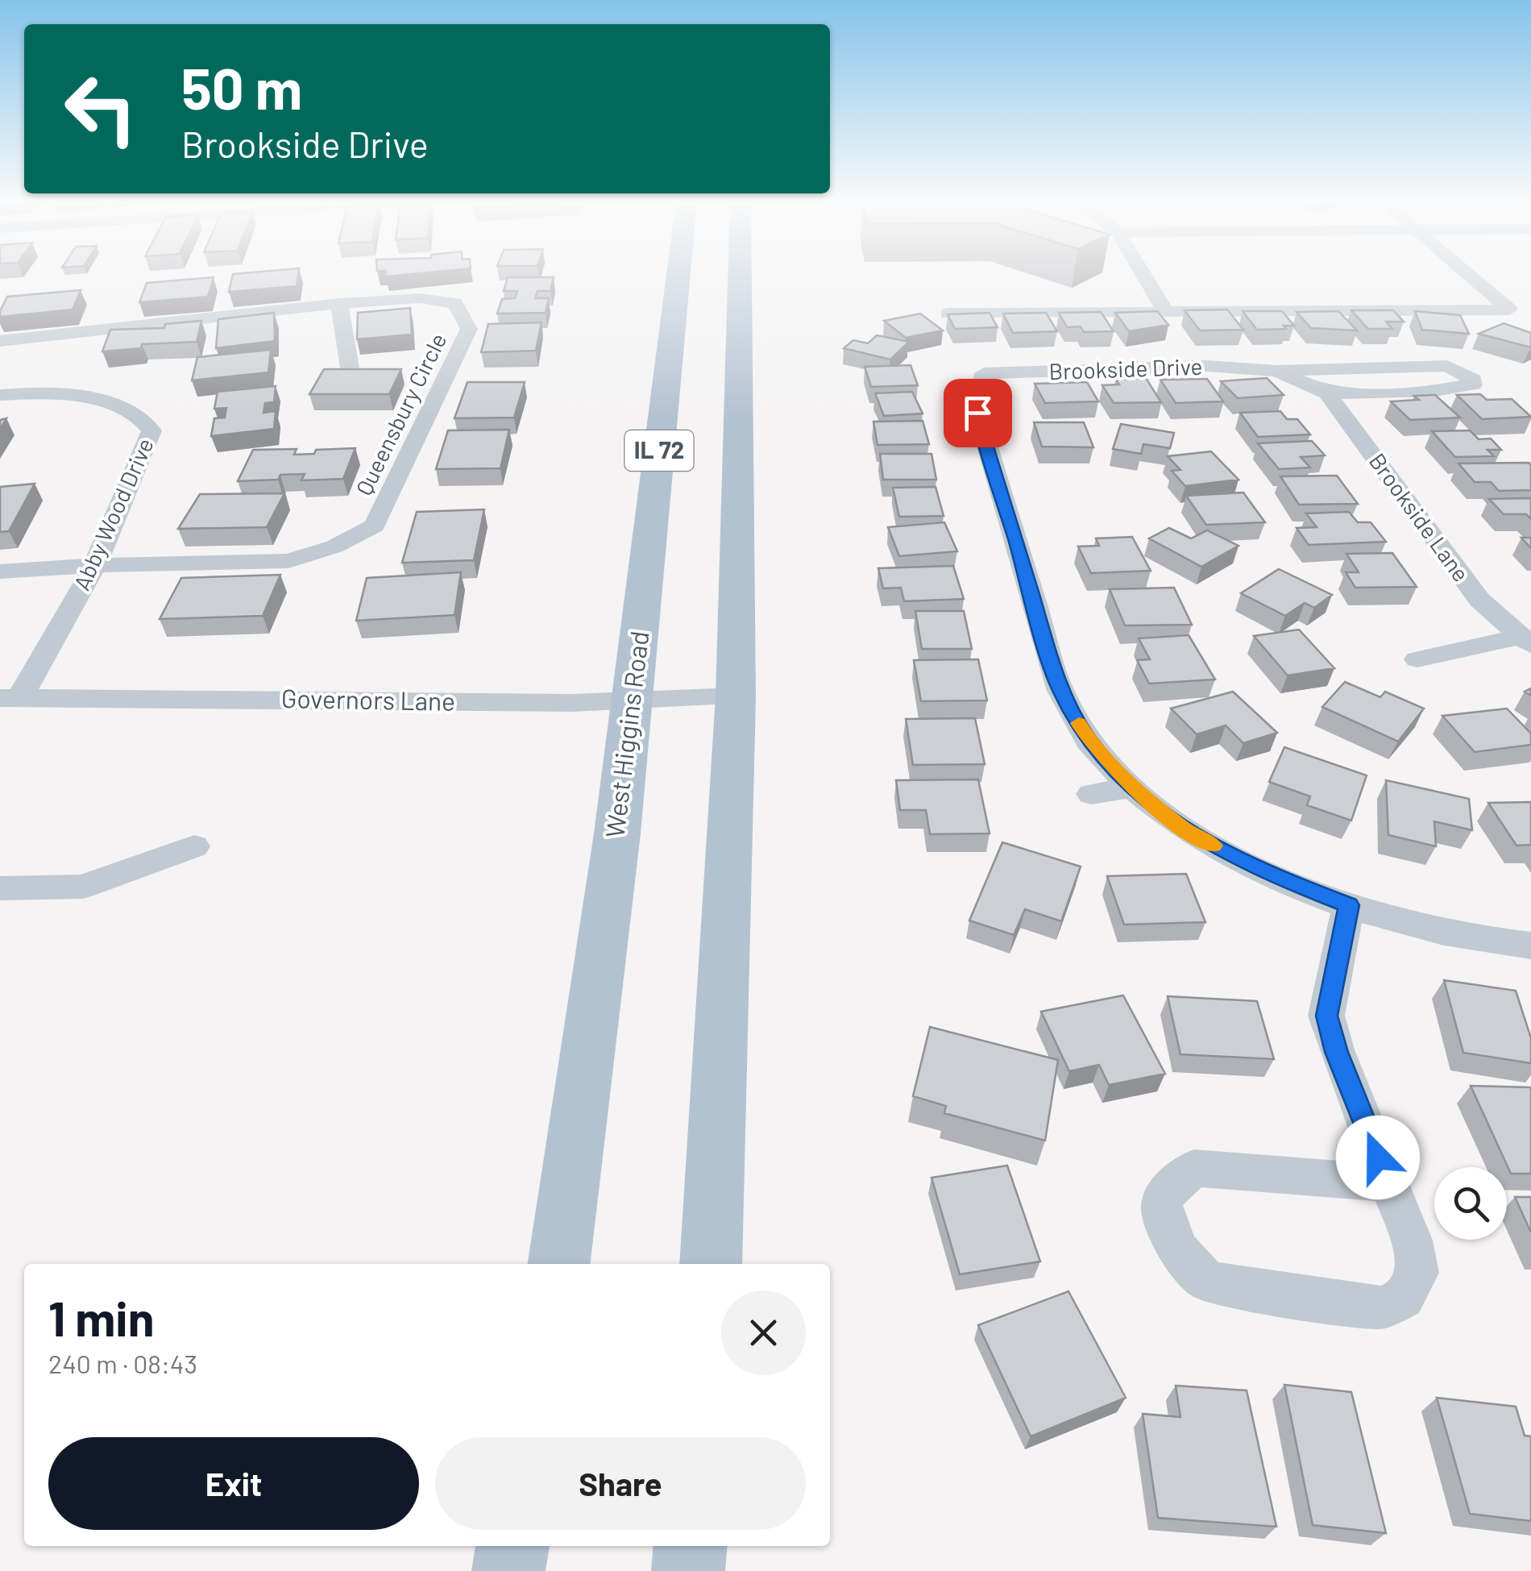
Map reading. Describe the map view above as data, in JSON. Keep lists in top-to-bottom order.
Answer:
{
  "streets": {
    "main road": ["IL 72", "West Higgins Road"],
    "street": [
      "Brookside Drive",
      "Queensbury Circle",
      "Abby Wood Drive",
      "Brookside Lane",
      "Governors Lane"
    ]
  },
  "crossings": [
    ["Brookside Drive", "Brookside Lane"],
    ["Queensbury Circle", "Abby Wood Drive"],
    ["Abby Wood Drive", "Governors Lane"],
    ["Governors Lane", "West Higgins Road"]
  ],
  "page": {
    "turn": ["50 m", "Brookside Drive"],
    "heading": ["1 min", "240 m · 08:43"],
    "buttons": ["Exit", "Share"]
  }
}
